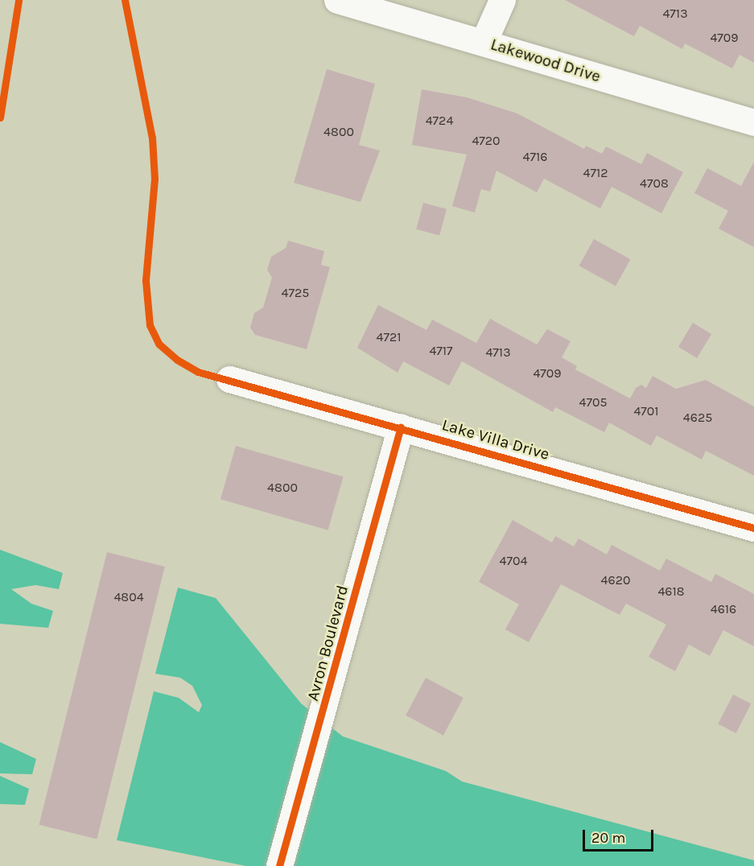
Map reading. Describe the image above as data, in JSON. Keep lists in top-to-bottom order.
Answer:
{
  "streets": {
    "street": ["Lakewood Drive", "Lake Villa Drive", "Avron Boulevard"]
  },
  "crossings": [
    ["Lake Villa Drive", "Avron Boulevard"]
  ],
  "house_numbers": [
    "4713",
    "4709",
    "4724",
    "4800",
    "4720",
    "4716",
    "4712",
    "4708",
    "4725",
    "4721",
    "4717",
    "4713",
    "4709",
    "4705",
    "4701",
    "4625",
    "4800",
    "4704",
    "4620",
    "4618",
    "4804",
    "4616"
  ],
  "scale_bar": "20 m"
}
